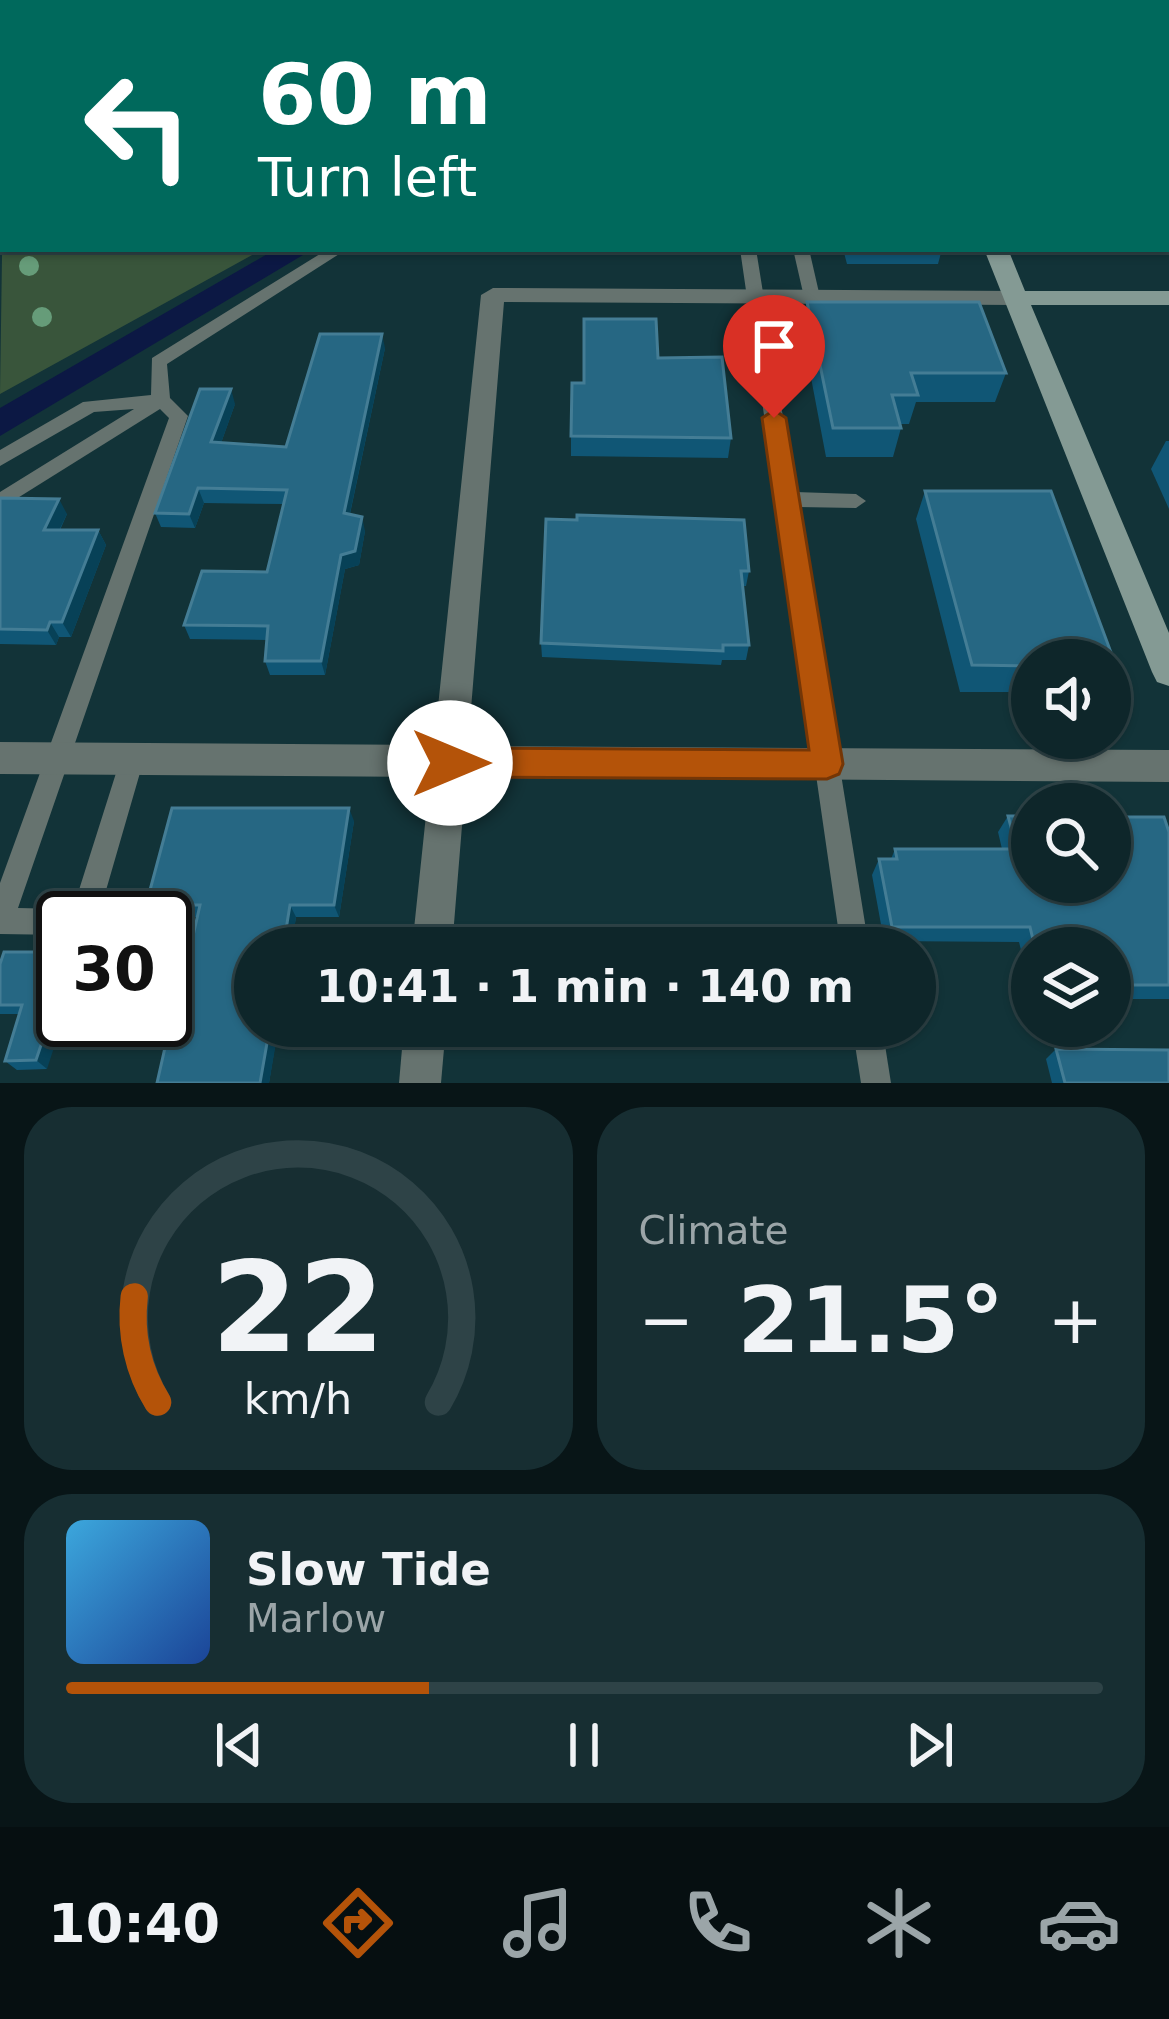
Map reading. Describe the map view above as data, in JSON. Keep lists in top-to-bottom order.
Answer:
{
  "page": {
    "turn": ["60 m", "Turn left"],
    "limit": "30",
    "trip": "10:41 · 1 min · 140 m",
    "tile": "Climate",
    "heat": ["−", "21.5°", "+"],
    "song": ["Slow Tide", "Marlow"],
    "tabs": "10:40",
    "gauge": ["22", "km/h"]
  }
}
